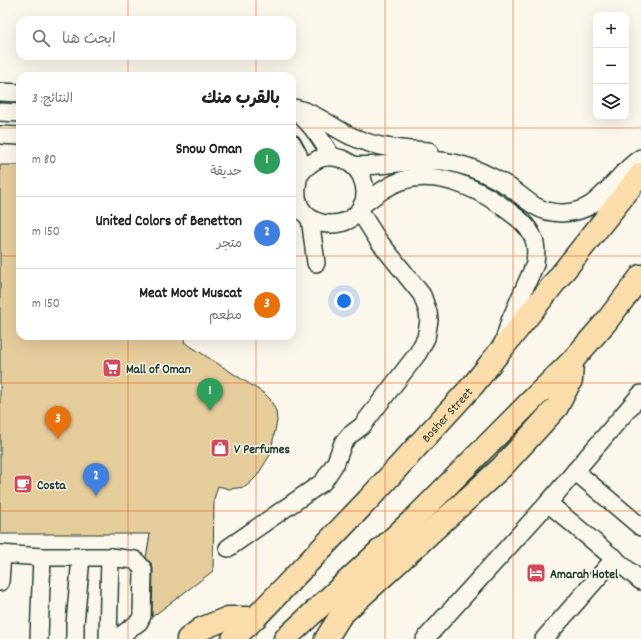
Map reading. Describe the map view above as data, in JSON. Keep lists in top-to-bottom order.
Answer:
{
  "streets": {
    "main road": ["Bosher Street"]
  },
  "places": {
    "supermarket": ["Mall of Oman"],
    "shop": ["V Perfumes"],
    "cafe": ["Costa"],
    "hotel": ["Amarah Hotel"]
  },
  "page": {
    "map_buttons": ["+", "−"],
    "search": "ابحث هنا",
    "heading": ["بالقرب منك", "النتائج: 3"],
    "list": [
      {
        "mark": "1",
        "name": "Snow Oman",
        "note": "حديقة",
        "value": "80 m"
      },
      {
        "mark": "2",
        "name": "United Colors of Benetton",
        "note": "متجر",
        "value": "150 m"
      },
      {
        "mark": "3",
        "name": "Meat Moot Muscat",
        "note": "مطعم",
        "value": "150 m"
      }
    ],
    "pins": ["1", "3", "2"]
  }
}
